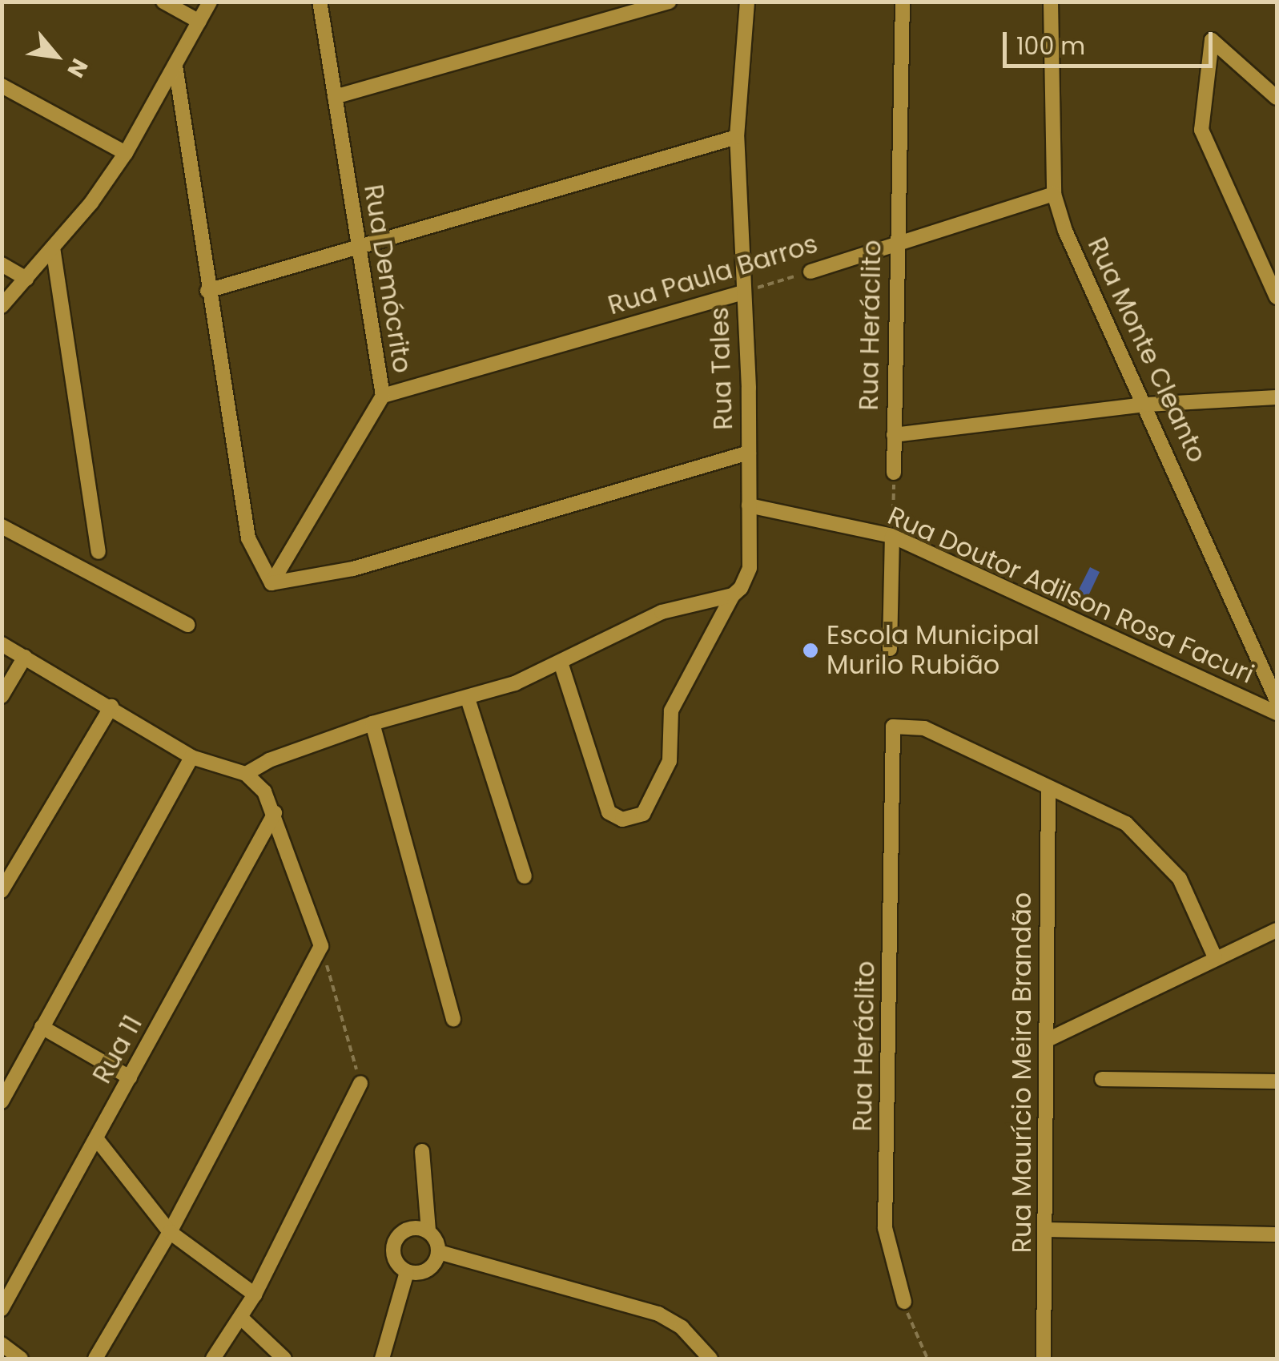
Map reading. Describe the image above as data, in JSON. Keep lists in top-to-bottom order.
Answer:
{
  "streets": {
    "street": [
      "Rua Paula Barros",
      "Rua Demócrito",
      "Rua Heráclito",
      "Rua Monte Cleanto",
      "Rua Tales",
      "Rua Doutor Adilson Rosa Facuri",
      "Rua 11",
      "Rua Maurício Meira Brandão"
    ]
  },
  "crossings": [
    ["Rua Paula Barros", "Rua Demócrito"],
    ["Rua Paula Barros", "Rua Heráclito"],
    ["Rua Paula Barros", "Rua Monte Cleanto"],
    ["Rua Paula Barros", "Rua Tales"],
    ["Rua Heráclito", "Rua Maurício Meira Brandão"],
    ["Rua Tales", "Rua Doutor Adilson Rosa Facuri"]
  ],
  "places": ["Escola Municipal Murilo Rubião"],
  "scale_bar": "100 m",
  "north": "bottom right"
}
